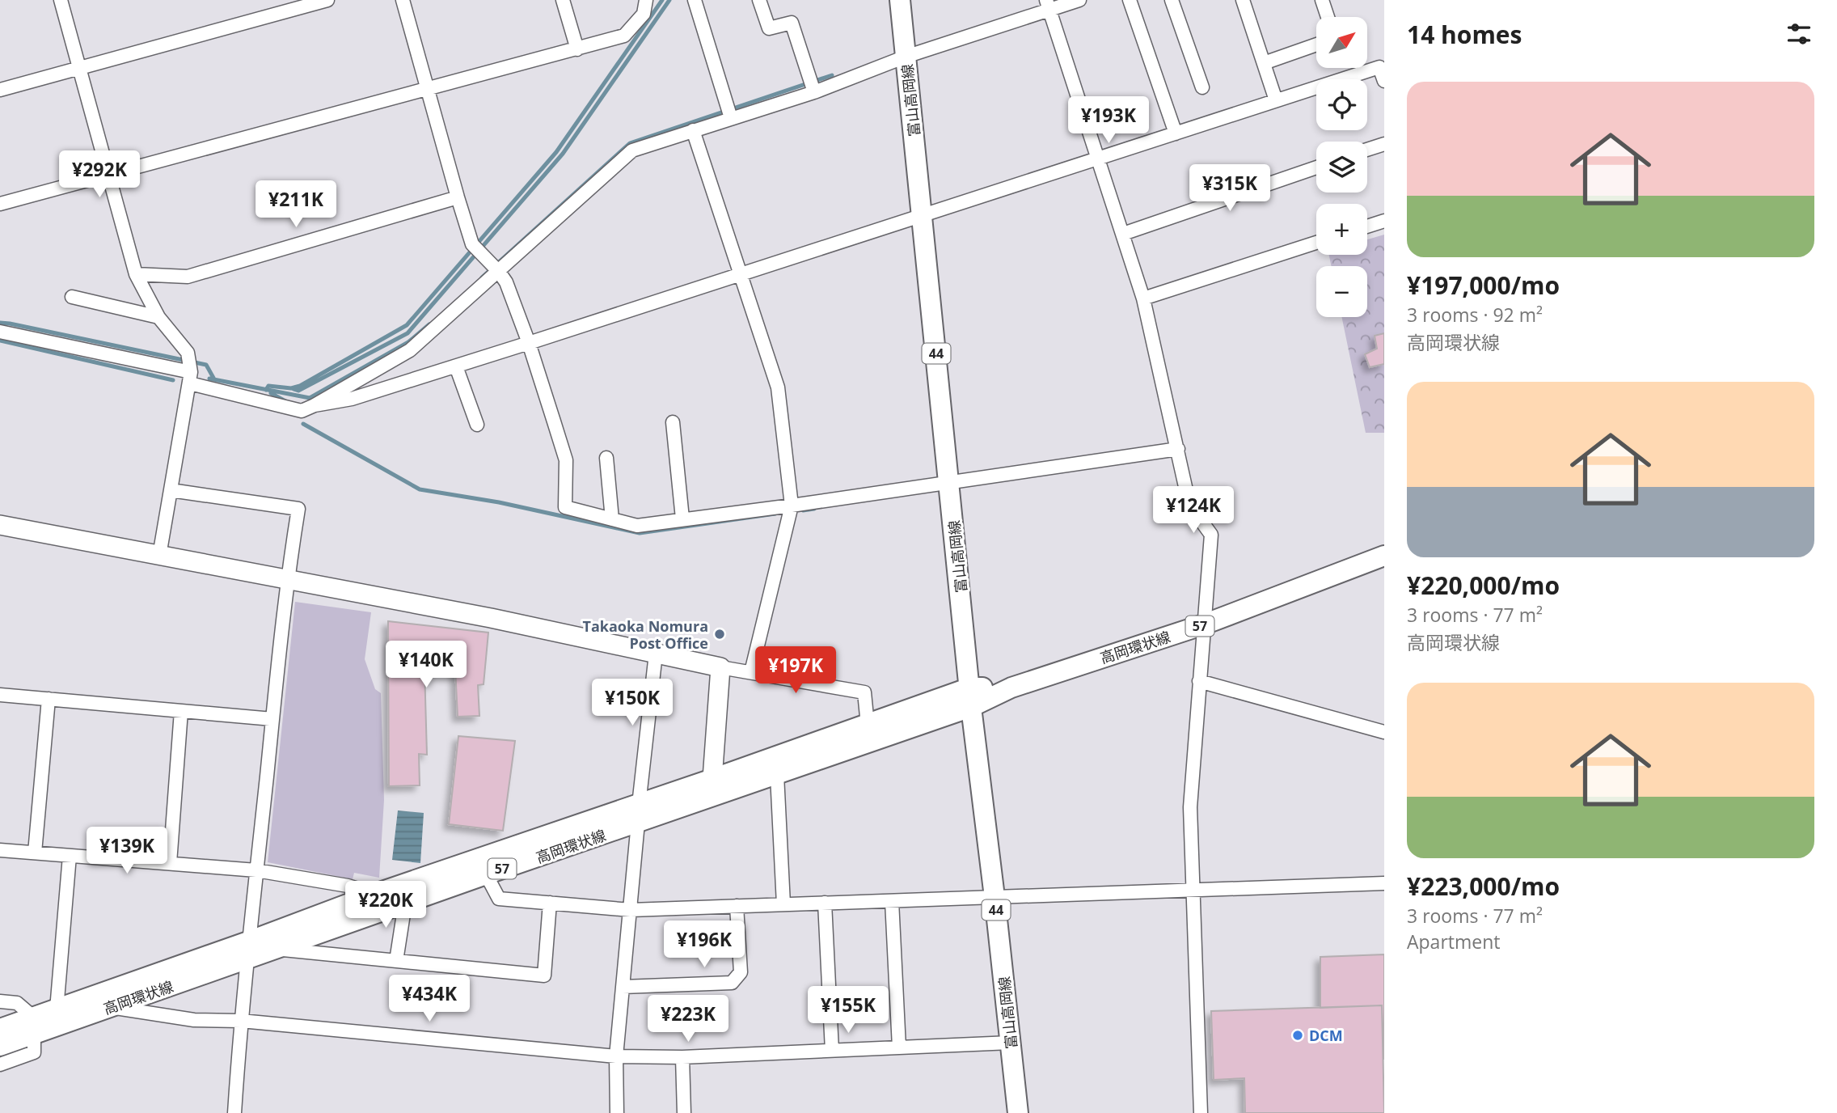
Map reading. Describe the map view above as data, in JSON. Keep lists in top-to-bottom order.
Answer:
{
  "streets": {
    "main road": [
      "富山高岡線",
      "44",
      "57",
      "高岡環状線"
    ]
  },
  "crossings": [
    ["富山高岡線", "高岡環状線"]
  ],
  "places": ["Takaoka Nomura Post Office", "DCM"],
  "north": "top right",
  "page": {
    "heading": "14 homes",
    "map_buttons": ["+", "−"],
    "list": [
      {
        "name": "¥197,000/mo",
        "note": "3 rooms · 92 m² · 高岡環状線"
      },
      {
        "name": "¥220,000/mo",
        "note": "3 rooms · 77 m² · 高岡環状線"
      },
      {
        "name": "¥223,000/mo",
        "note": "3 rooms · 77 m² · Apartment"
      }
    ],
    "price": [
      "¥193K",
      "¥292K",
      "¥315K",
      "¥211K",
      "¥124K",
      "¥140K",
      "¥197K",
      "¥150K",
      "¥139K",
      "¥220K",
      "¥196K",
      "¥434K",
      "¥155K",
      "¥223K"
    ]
  }
}
